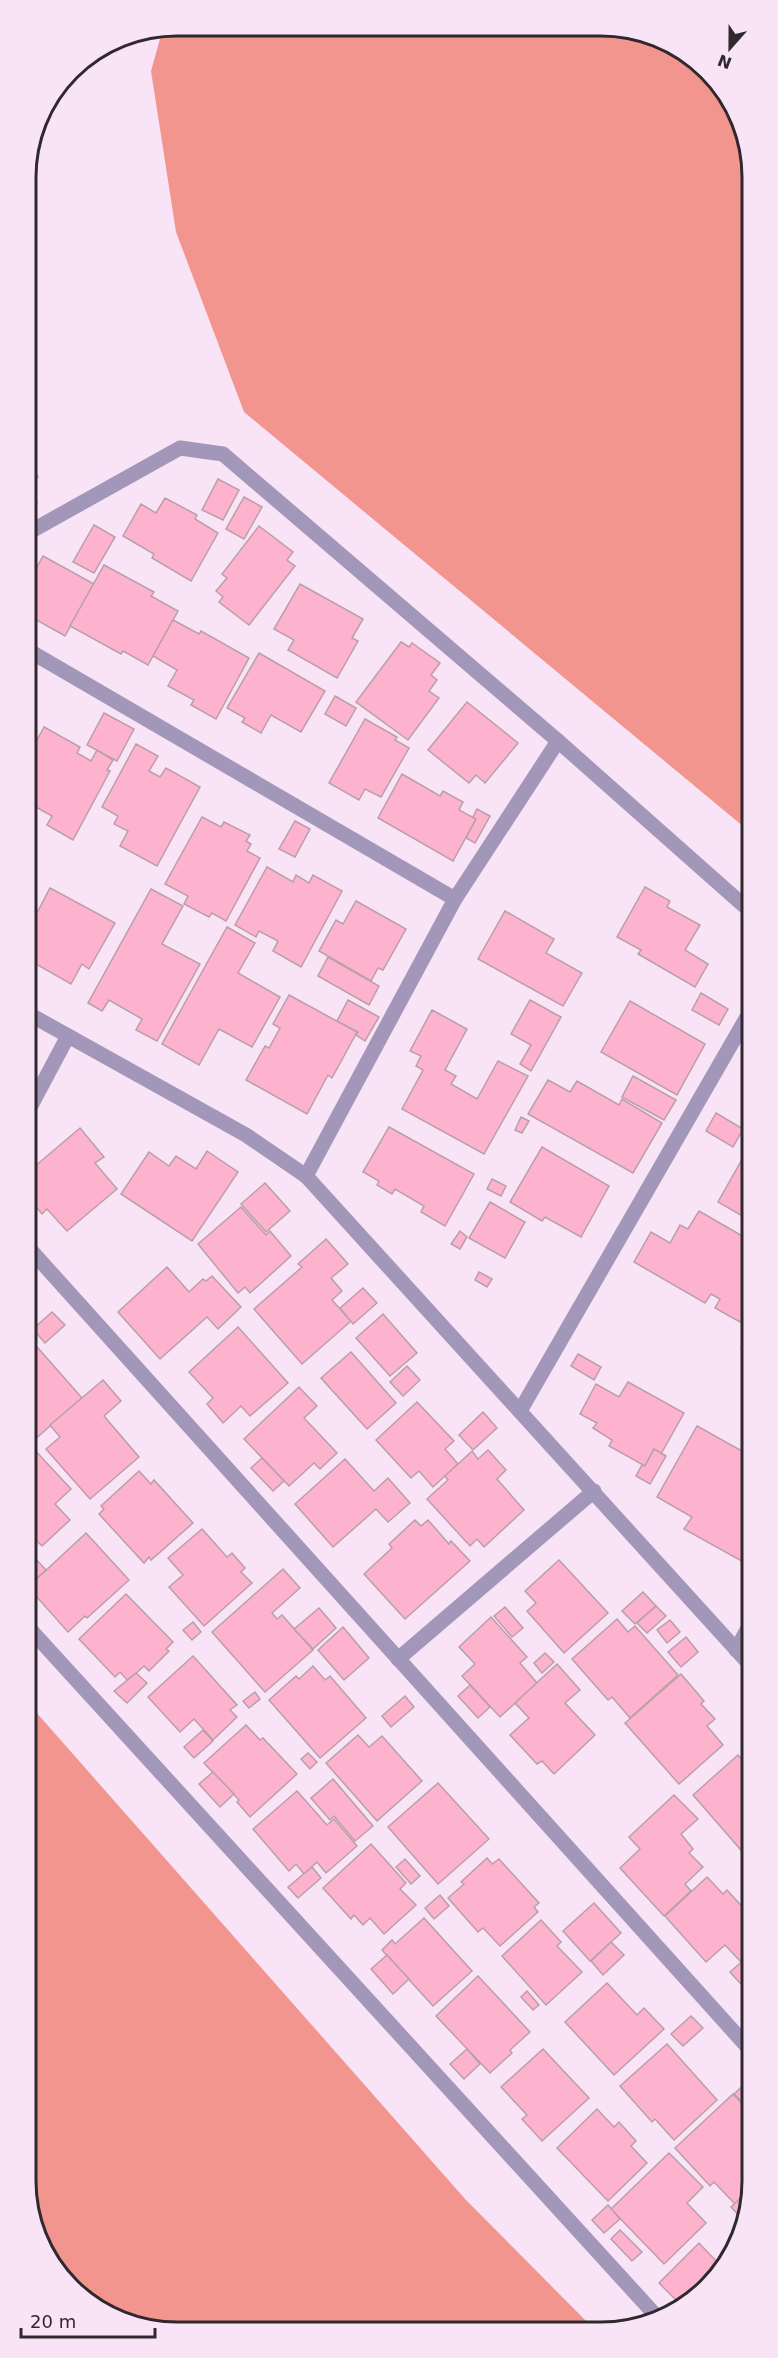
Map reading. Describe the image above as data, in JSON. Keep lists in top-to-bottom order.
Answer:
{
  "scale_bar": "20 m",
  "north": "bottom"
}
